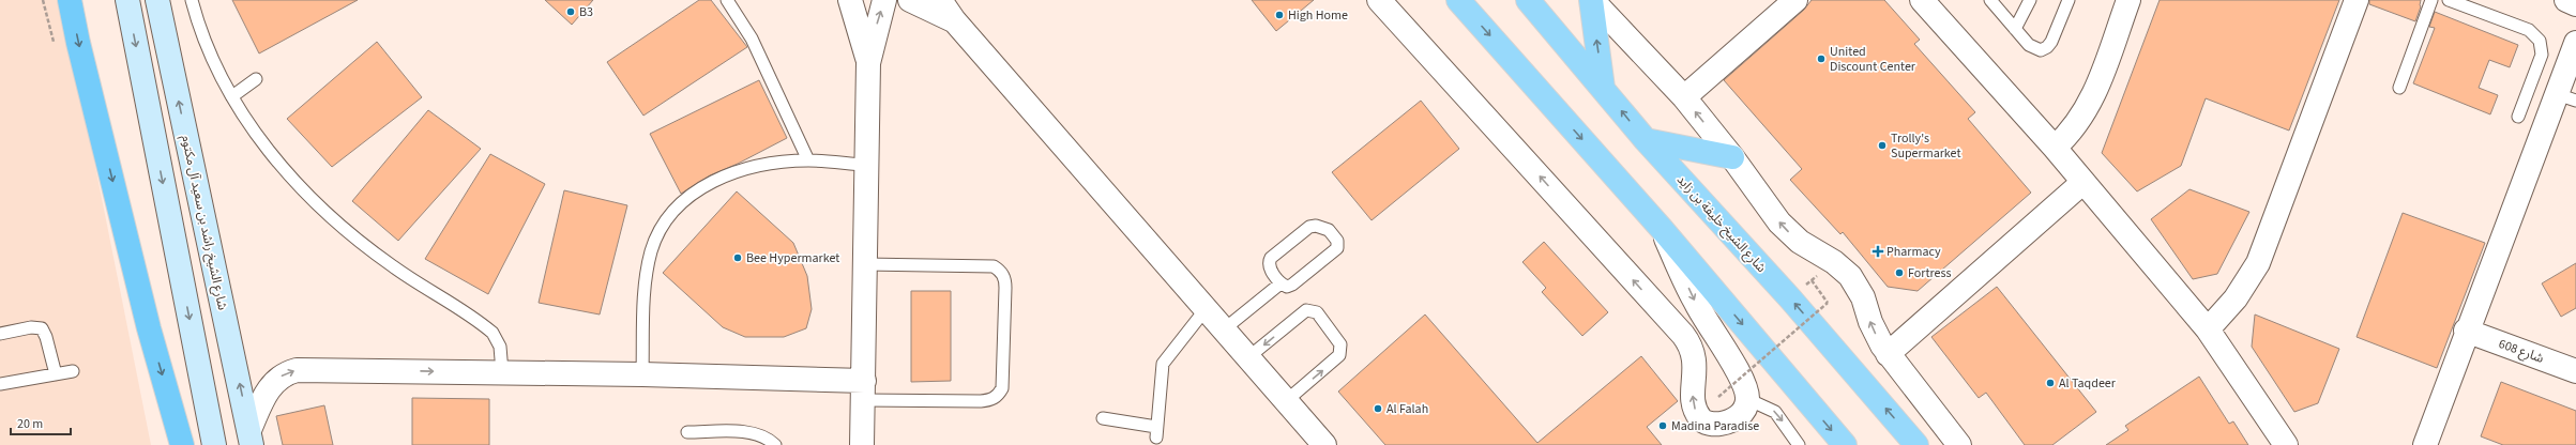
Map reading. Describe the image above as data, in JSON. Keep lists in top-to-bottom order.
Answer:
{
  "streets": {
    "main road": ["شارع الشيخ راشد بن سعيد آل مكتوم", "شارع الشيخ خليفة بن زايد"],
    "street": ["شارع 608"]
  },
  "places": {
    "other": [
      "B3",
      "High Home",
      "United Discount Center",
      "Trolly's Supermarket",
      "Bee Hypermarket",
      "Fortress",
      "Al Taqdeer",
      "Al Falah",
      "Madina Paradise"
    ],
    "health": ["Pharmacy"]
  },
  "scale_bar": "20 m"
}
